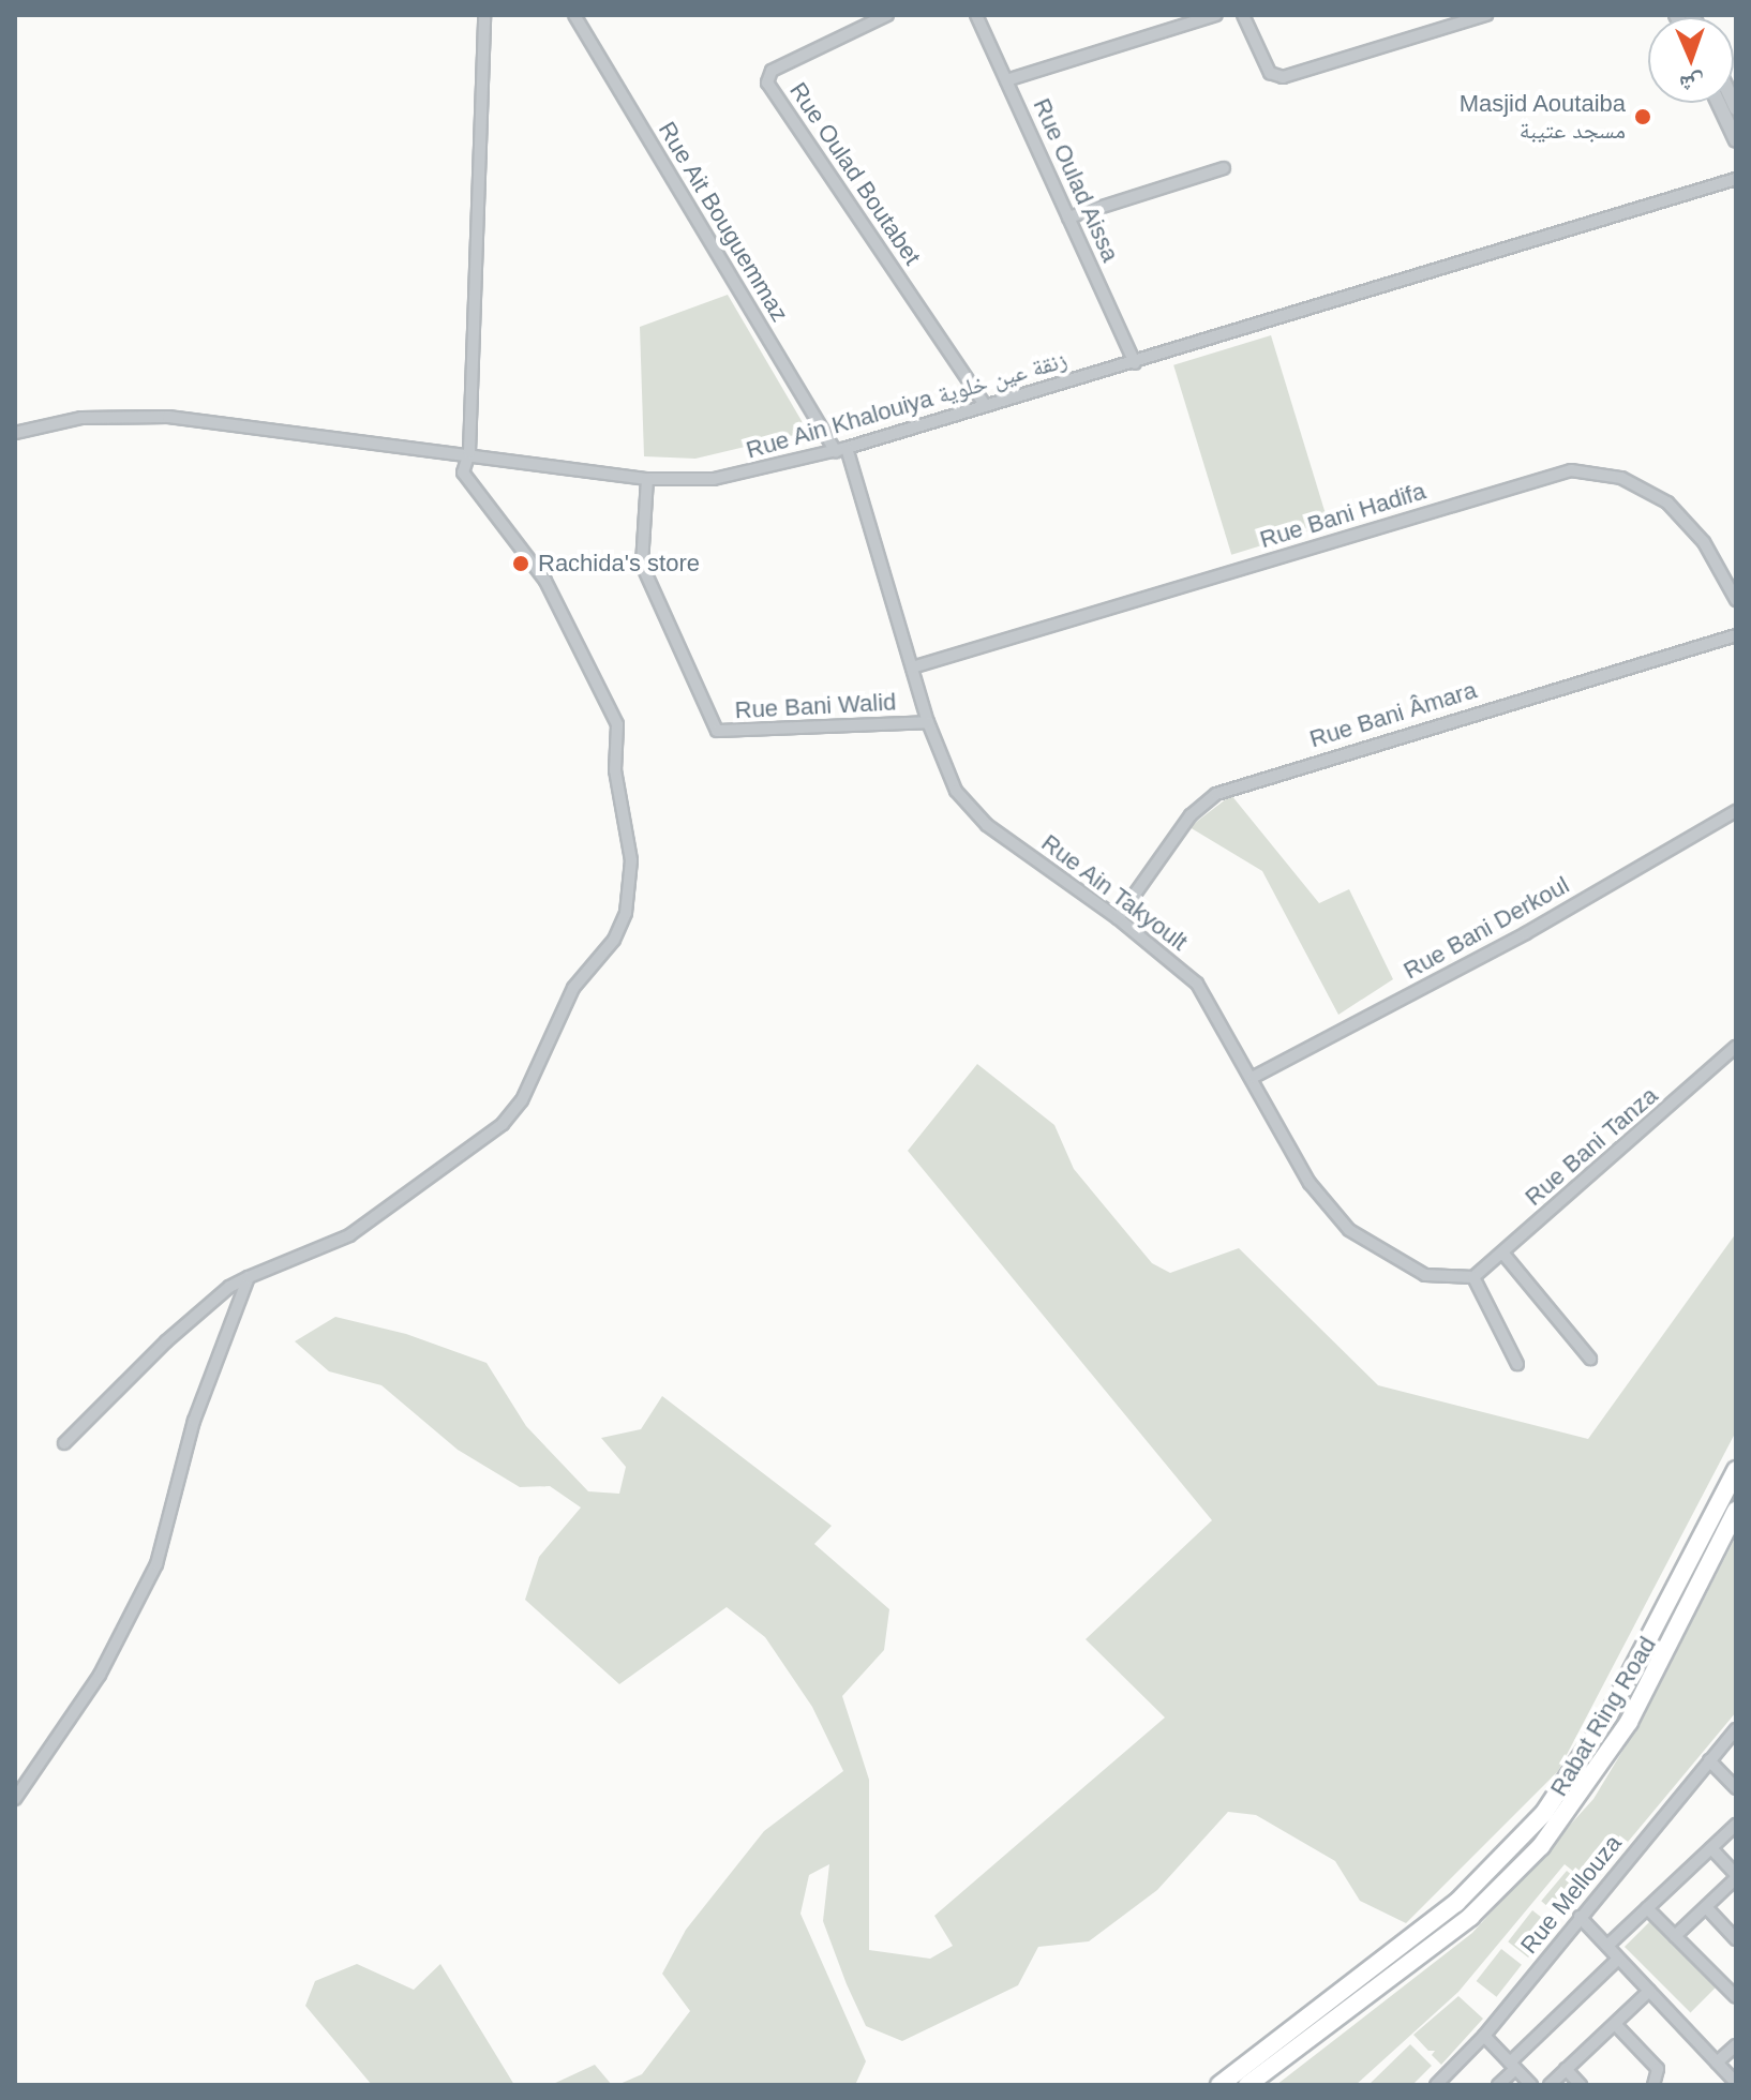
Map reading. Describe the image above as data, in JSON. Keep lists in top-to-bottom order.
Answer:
{
  "streets": {
    "highway": ["Rabat Ring Road"],
    "street": [
      "Rue Oulad Boutabet",
      "Rue Oulad Aissa",
      "Rue Ait Bouguemmaz",
      "Rue Ain Khalouiya زنقة عين خلوية",
      "Rue Bani Hadifa",
      "Rue Bani Walid",
      "Rue Bani Âmara",
      "Rue Ain Takyoult",
      "Rue Bani Derkoul",
      "Rue Bani Tanza",
      "Rue Mellouza"
    ]
  },
  "crossings": [
    ["Rue Oulad Boutabet", "Rue Ain Khalouiya زنقة عين خلوية"],
    ["Rue Oulad Aissa", "Rue Ain Khalouiya زنقة عين خلوية"],
    ["Rue Ait Bouguemmaz", "Rue Ain Khalouiya زنقة عين خلوية"],
    ["Rue Ait Bouguemmaz", "Rue Ain Takyoult"],
    ["Rue Ain Khalouiya زنقة عين خلوية", "Rue Bani Walid"],
    ["Rue Ain Khalouiya زنقة عين خلوية", "Rue Ain Takyoult"],
    ["Rue Bani Hadifa", "Rue Ain Takyoult"],
    ["Rue Bani Walid", "Rue Ain Takyoult"],
    ["Rue Bani Âmara", "Rue Ain Takyoult"],
    ["Rue Ain Takyoult", "Rue Bani Derkoul"],
    ["Rue Ain Takyoult", "Rue Bani Tanza"]
  ],
  "places": ["Masjid Aoutaiba مسجد عتيبة", "Rachida's store"],
  "north": "bottom"
}
